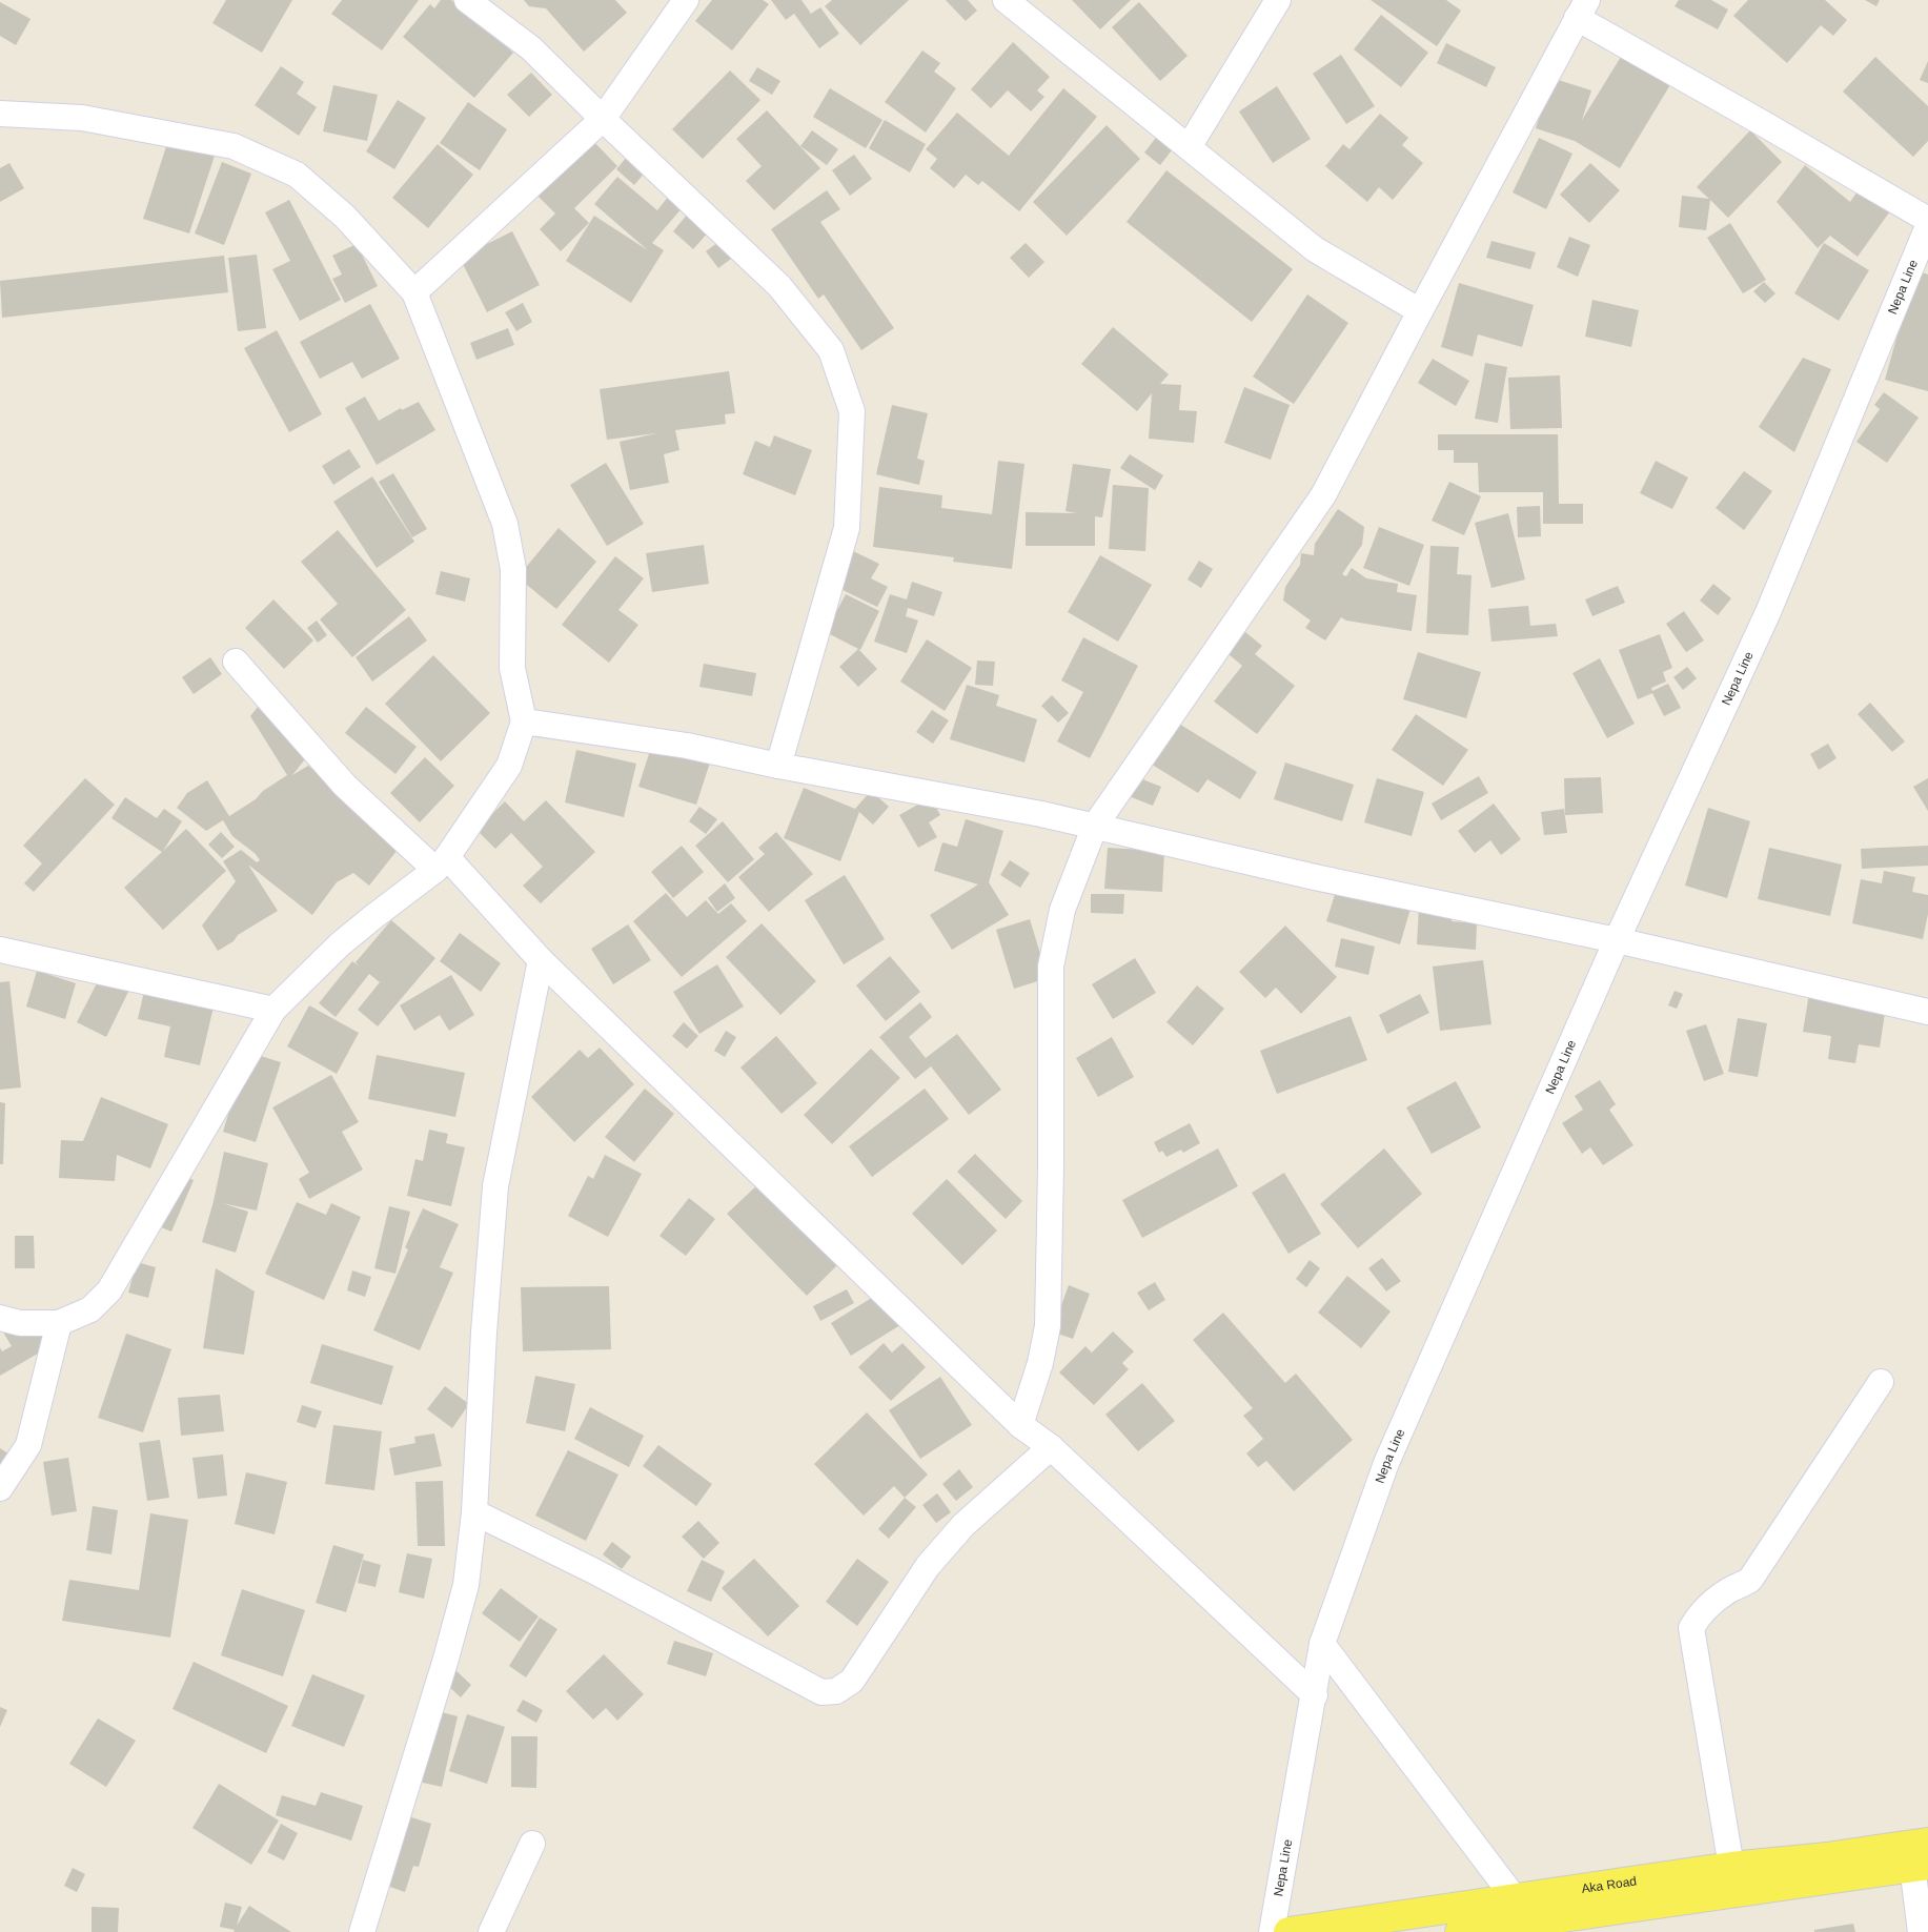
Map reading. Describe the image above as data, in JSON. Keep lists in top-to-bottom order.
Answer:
{
  "streets": {
    "main road": ["Aka Road"],
    "street": ["Nepa Line"]
  }
}
